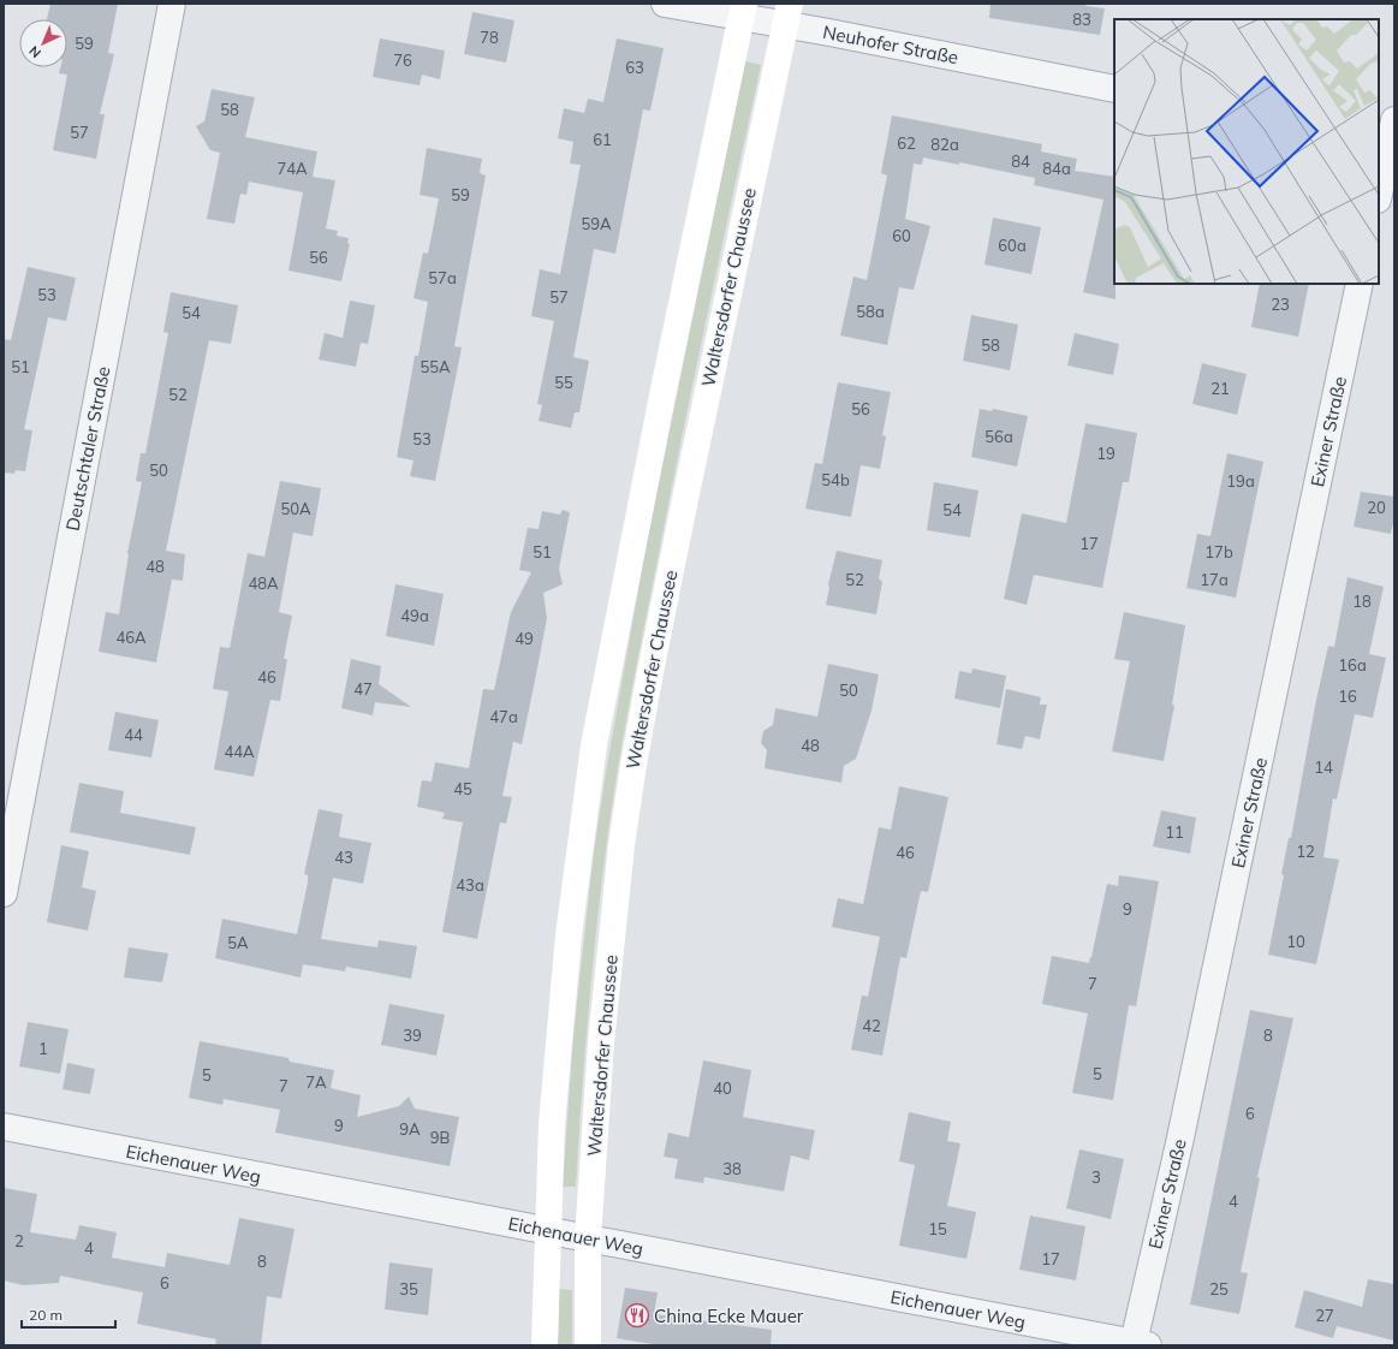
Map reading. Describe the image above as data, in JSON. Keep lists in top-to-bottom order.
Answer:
{
  "streets": {
    "main road": ["Waltersdorfer Chaussee"],
    "street": [
      "Neuhofer Straße",
      "Exiner Straße",
      "Deutschtaler Straße",
      "Eichenauer Weg"
    ]
  },
  "crossings": [
    ["Neuhofer Straße", "Waltersdorfer Chaussee"],
    ["Waltersdorfer Chaussee", "Eichenauer Weg"],
    ["Exiner Straße", "Eichenauer Weg"]
  ],
  "places": {
    "restaurant": ["China Ecke Mauer"]
  },
  "house_numbers": [
    "83",
    "78",
    "59",
    "76",
    "63",
    "58",
    "57",
    "61",
    "62",
    "82a",
    "84",
    "74A",
    "84a",
    "59",
    "59A",
    "60",
    "60a",
    "56",
    "57a",
    "53",
    "57",
    "23",
    "58a",
    "54",
    "58",
    "51",
    "55A",
    "55",
    "21",
    "52",
    "56",
    "56a",
    "53",
    "19",
    "50",
    "54b",
    "19a",
    "20",
    "50A",
    "54",
    "17",
    "51",
    "17b",
    "48",
    "52",
    "17a",
    "48A",
    "18",
    "49a",
    "46A",
    "49",
    "16a",
    "46",
    "47",
    "50",
    "16",
    "47a",
    "44",
    "48",
    "44A",
    "14",
    "45",
    "11",
    "12",
    "46",
    "43",
    "43a",
    "9",
    "10",
    "5A",
    "7",
    "42",
    "39",
    "8",
    "1",
    "5",
    "5",
    "7A",
    "7",
    "40",
    "6",
    "9",
    "9A",
    "9B",
    "38",
    "3",
    "4",
    "15",
    "2",
    "4",
    "17",
    "8",
    "6",
    "35",
    "25",
    "27"
  ],
  "scale_bar": "20 m",
  "north": "bottom left"
}
